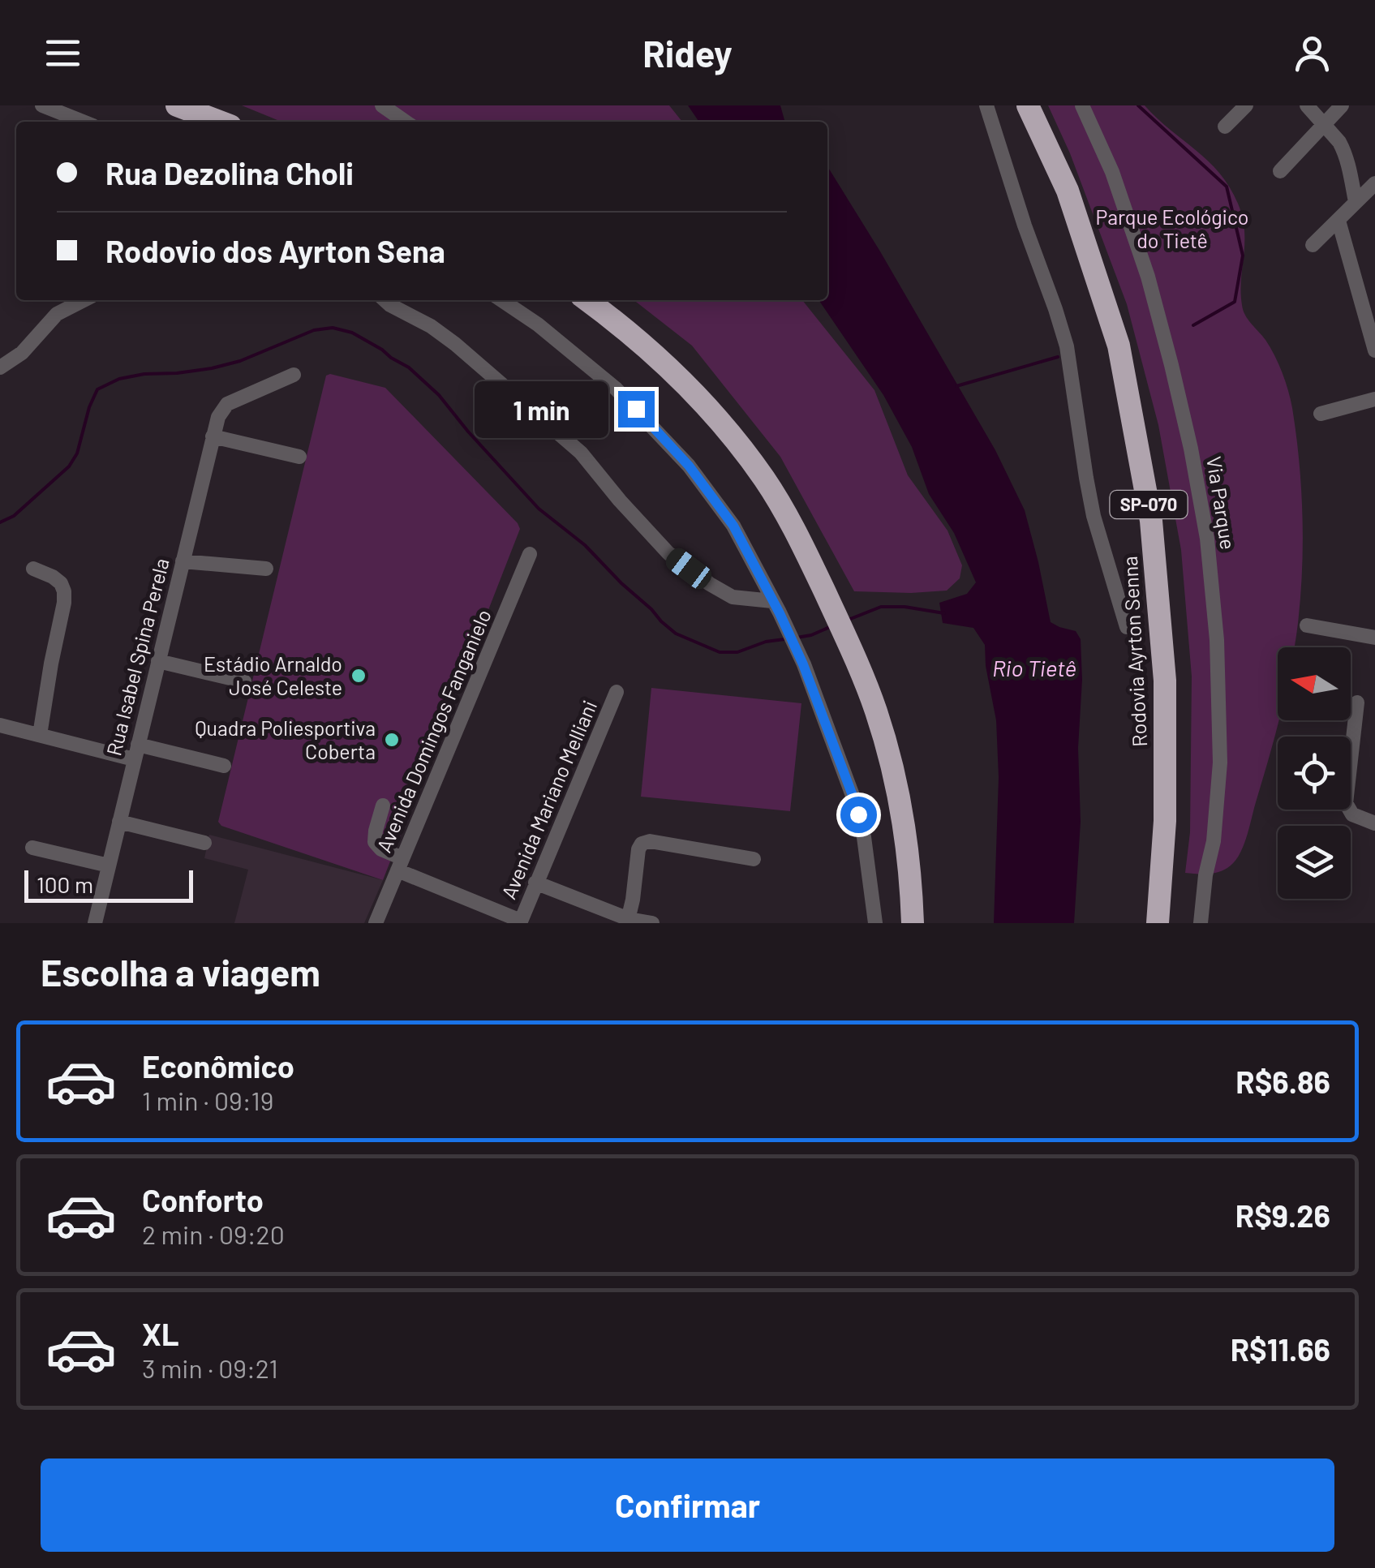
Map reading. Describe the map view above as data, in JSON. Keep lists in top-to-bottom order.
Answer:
{
  "streets": {
    "highway": ["SP-070", "Rodovia Ayrton Senna"],
    "street": [
      "Via Parque",
      "Rua Isabel Spina Perela",
      "Avenida Domingos Fanganielo",
      "Avenida Mariano Melliani"
    ]
  },
  "water": ["Rio Tietê"],
  "parks": ["Parque Ecológico do Tietê"],
  "places": ["Estádio Arnaldo José Celeste", "Quadra Poliesportiva Coberta"],
  "scale_bar": "100 m",
  "north": "left",
  "page": {
    "header": "Ridey",
    "banner": ["Rua Dezolina Choli", "Rodovio dos Ayrton Sena"],
    "bubble": "1 min",
    "scale": "100 m",
    "heading": "Escolha a viagem",
    "list": [
      {
        "name": "Econômico",
        "note": "1 min · 09:19",
        "value": "R$6.86"
      },
      {
        "name": "Conforto",
        "note": "2 min · 09:20",
        "value": "R$9.26"
      },
      {
        "name": "XL",
        "note": "3 min · 09:21",
        "value": "R$11.66"
      }
    ],
    "buttons": "Confirmar"
  }
}
